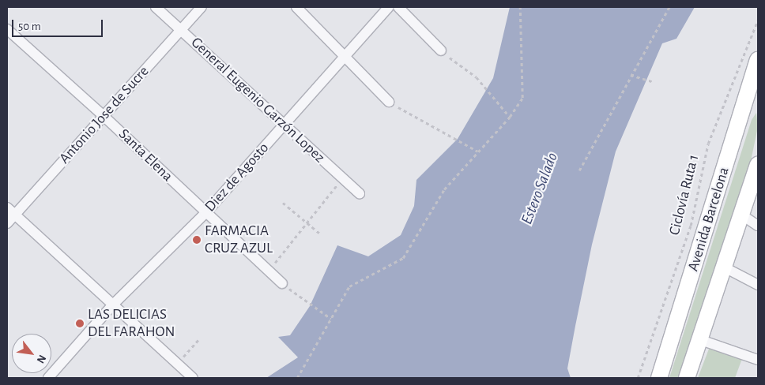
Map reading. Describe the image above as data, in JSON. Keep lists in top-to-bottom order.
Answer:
{
  "streets": {
    "main road": ["Avenida Barcelona"],
    "street": [
      "General Eugenio Garzón Lopez",
      "Antonio Jose de Sucre",
      "Santa Elena",
      "Diez de Agosto"
    ],
    "path": ["Ciclovía Ruta 1"]
  },
  "crossings": [
    ["General Eugenio Garzón Lopez", "Antonio Jose de Sucre"],
    ["General Eugenio Garzón Lopez", "Diez de Agosto"],
    ["Antonio Jose de Sucre", "Santa Elena"],
    ["Santa Elena", "Diez de Agosto"]
  ],
  "water": ["Estero Salado"],
  "places": ["FARMACIA CRUZ AZUL", "LAS DELICIAS DEL FARAHON"],
  "scale_bar": "50 m",
  "north": "bottom right"
}
